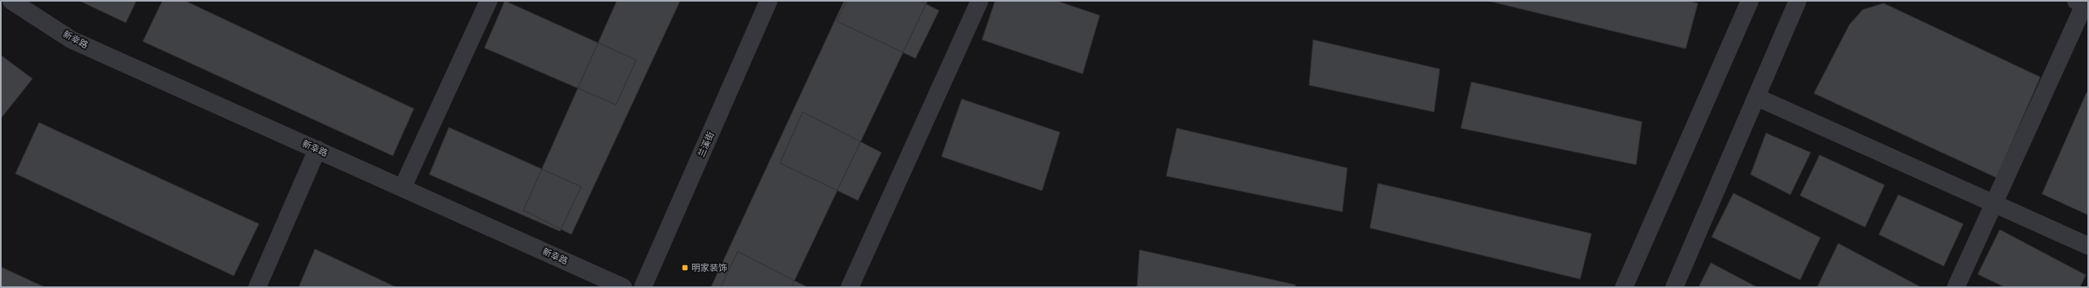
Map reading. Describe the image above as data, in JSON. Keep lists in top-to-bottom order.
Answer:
{
  "streets": {
    "street": ["新幸路", "兰溪街"]
  },
  "places": {
    "transit": ["明家装饰"]
  }
}
